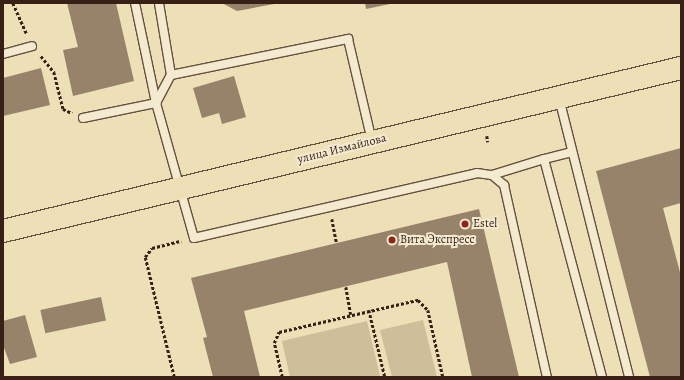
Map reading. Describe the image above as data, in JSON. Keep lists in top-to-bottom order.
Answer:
{
  "streets": {
    "main road": ["улица Измайлова"]
  },
  "places": ["Estel", "Вита Экспресс"]
}
